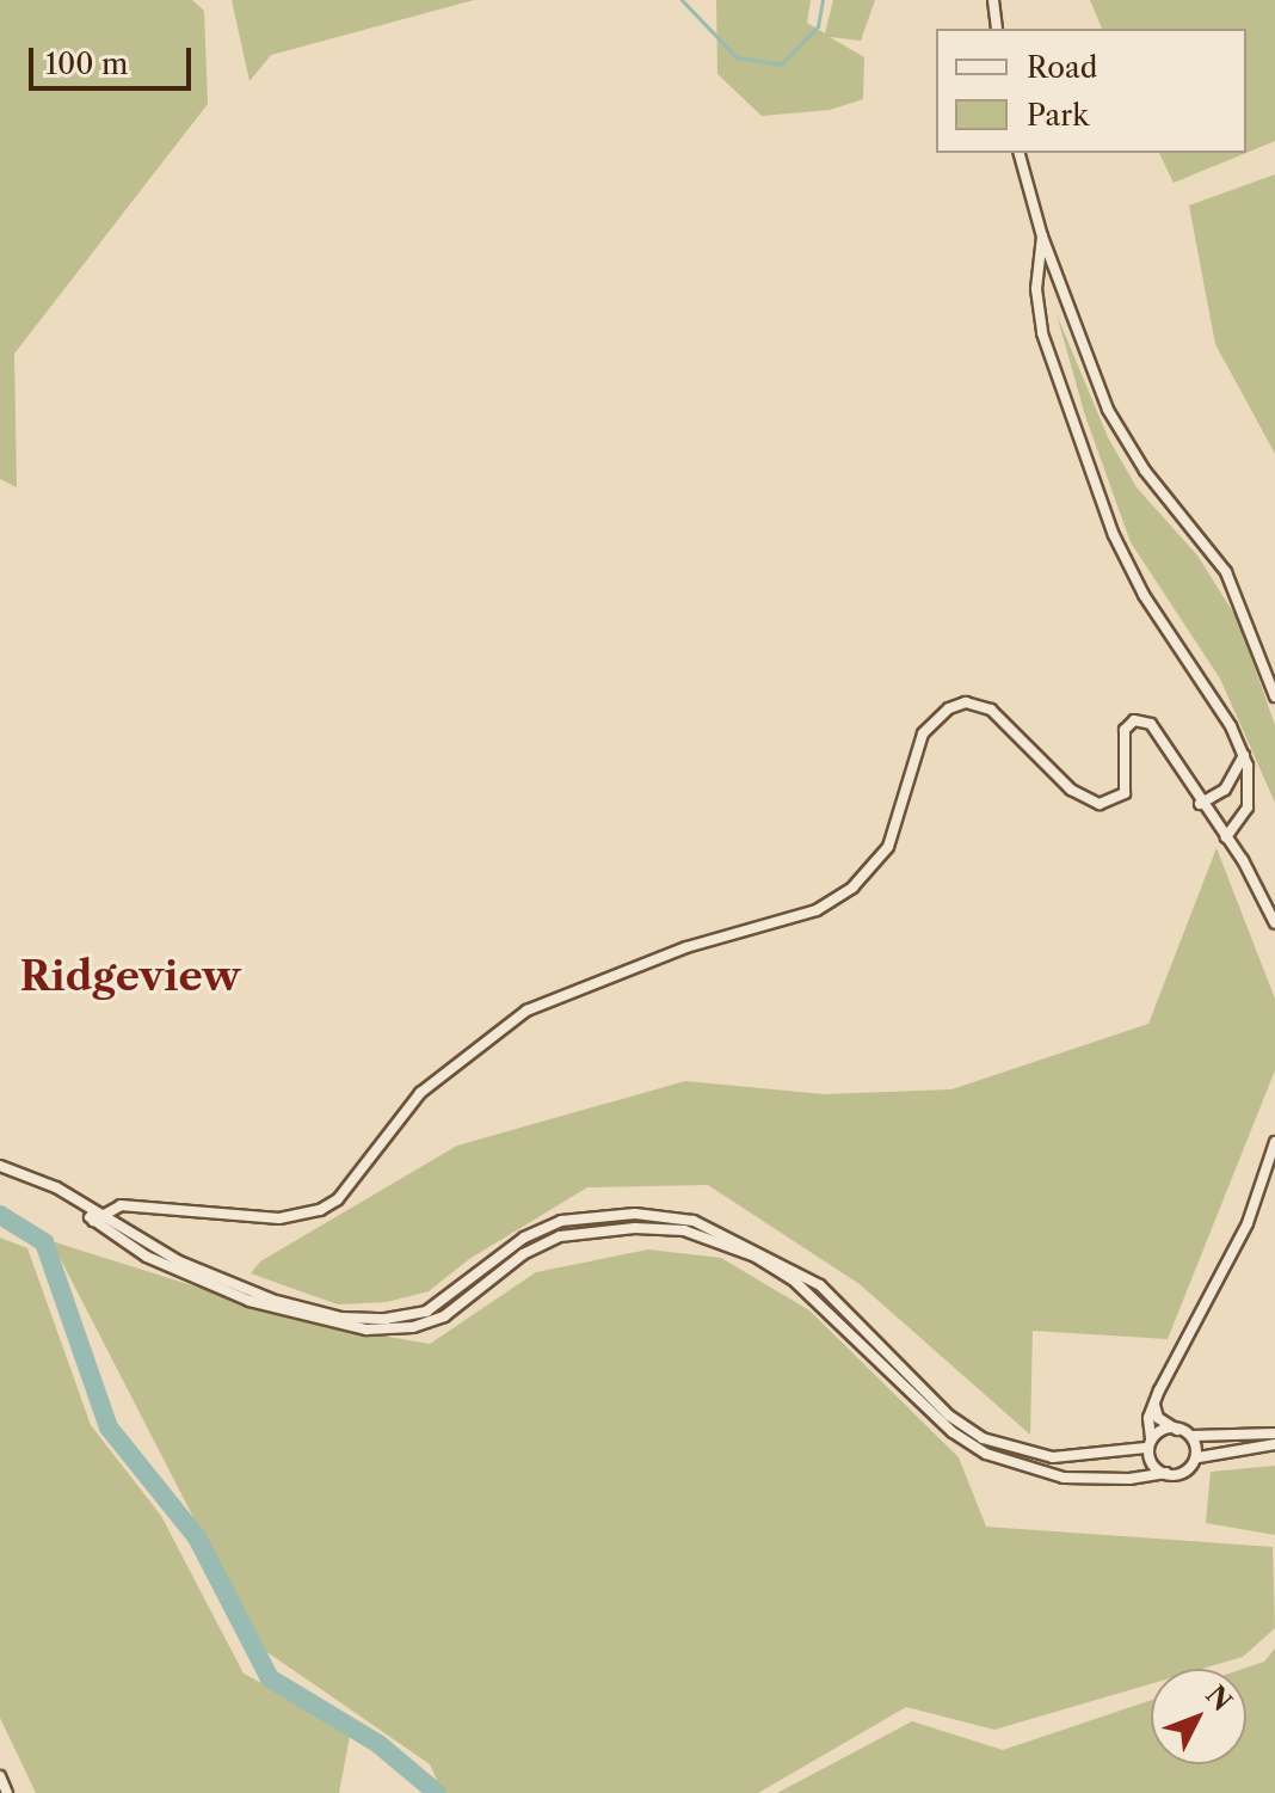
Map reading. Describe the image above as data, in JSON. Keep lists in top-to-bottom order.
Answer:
{
  "districts": ["Ridgeview"],
  "legend": ["Road", "Park"],
  "scale_bar": "100 m",
  "north": "top right"
}
